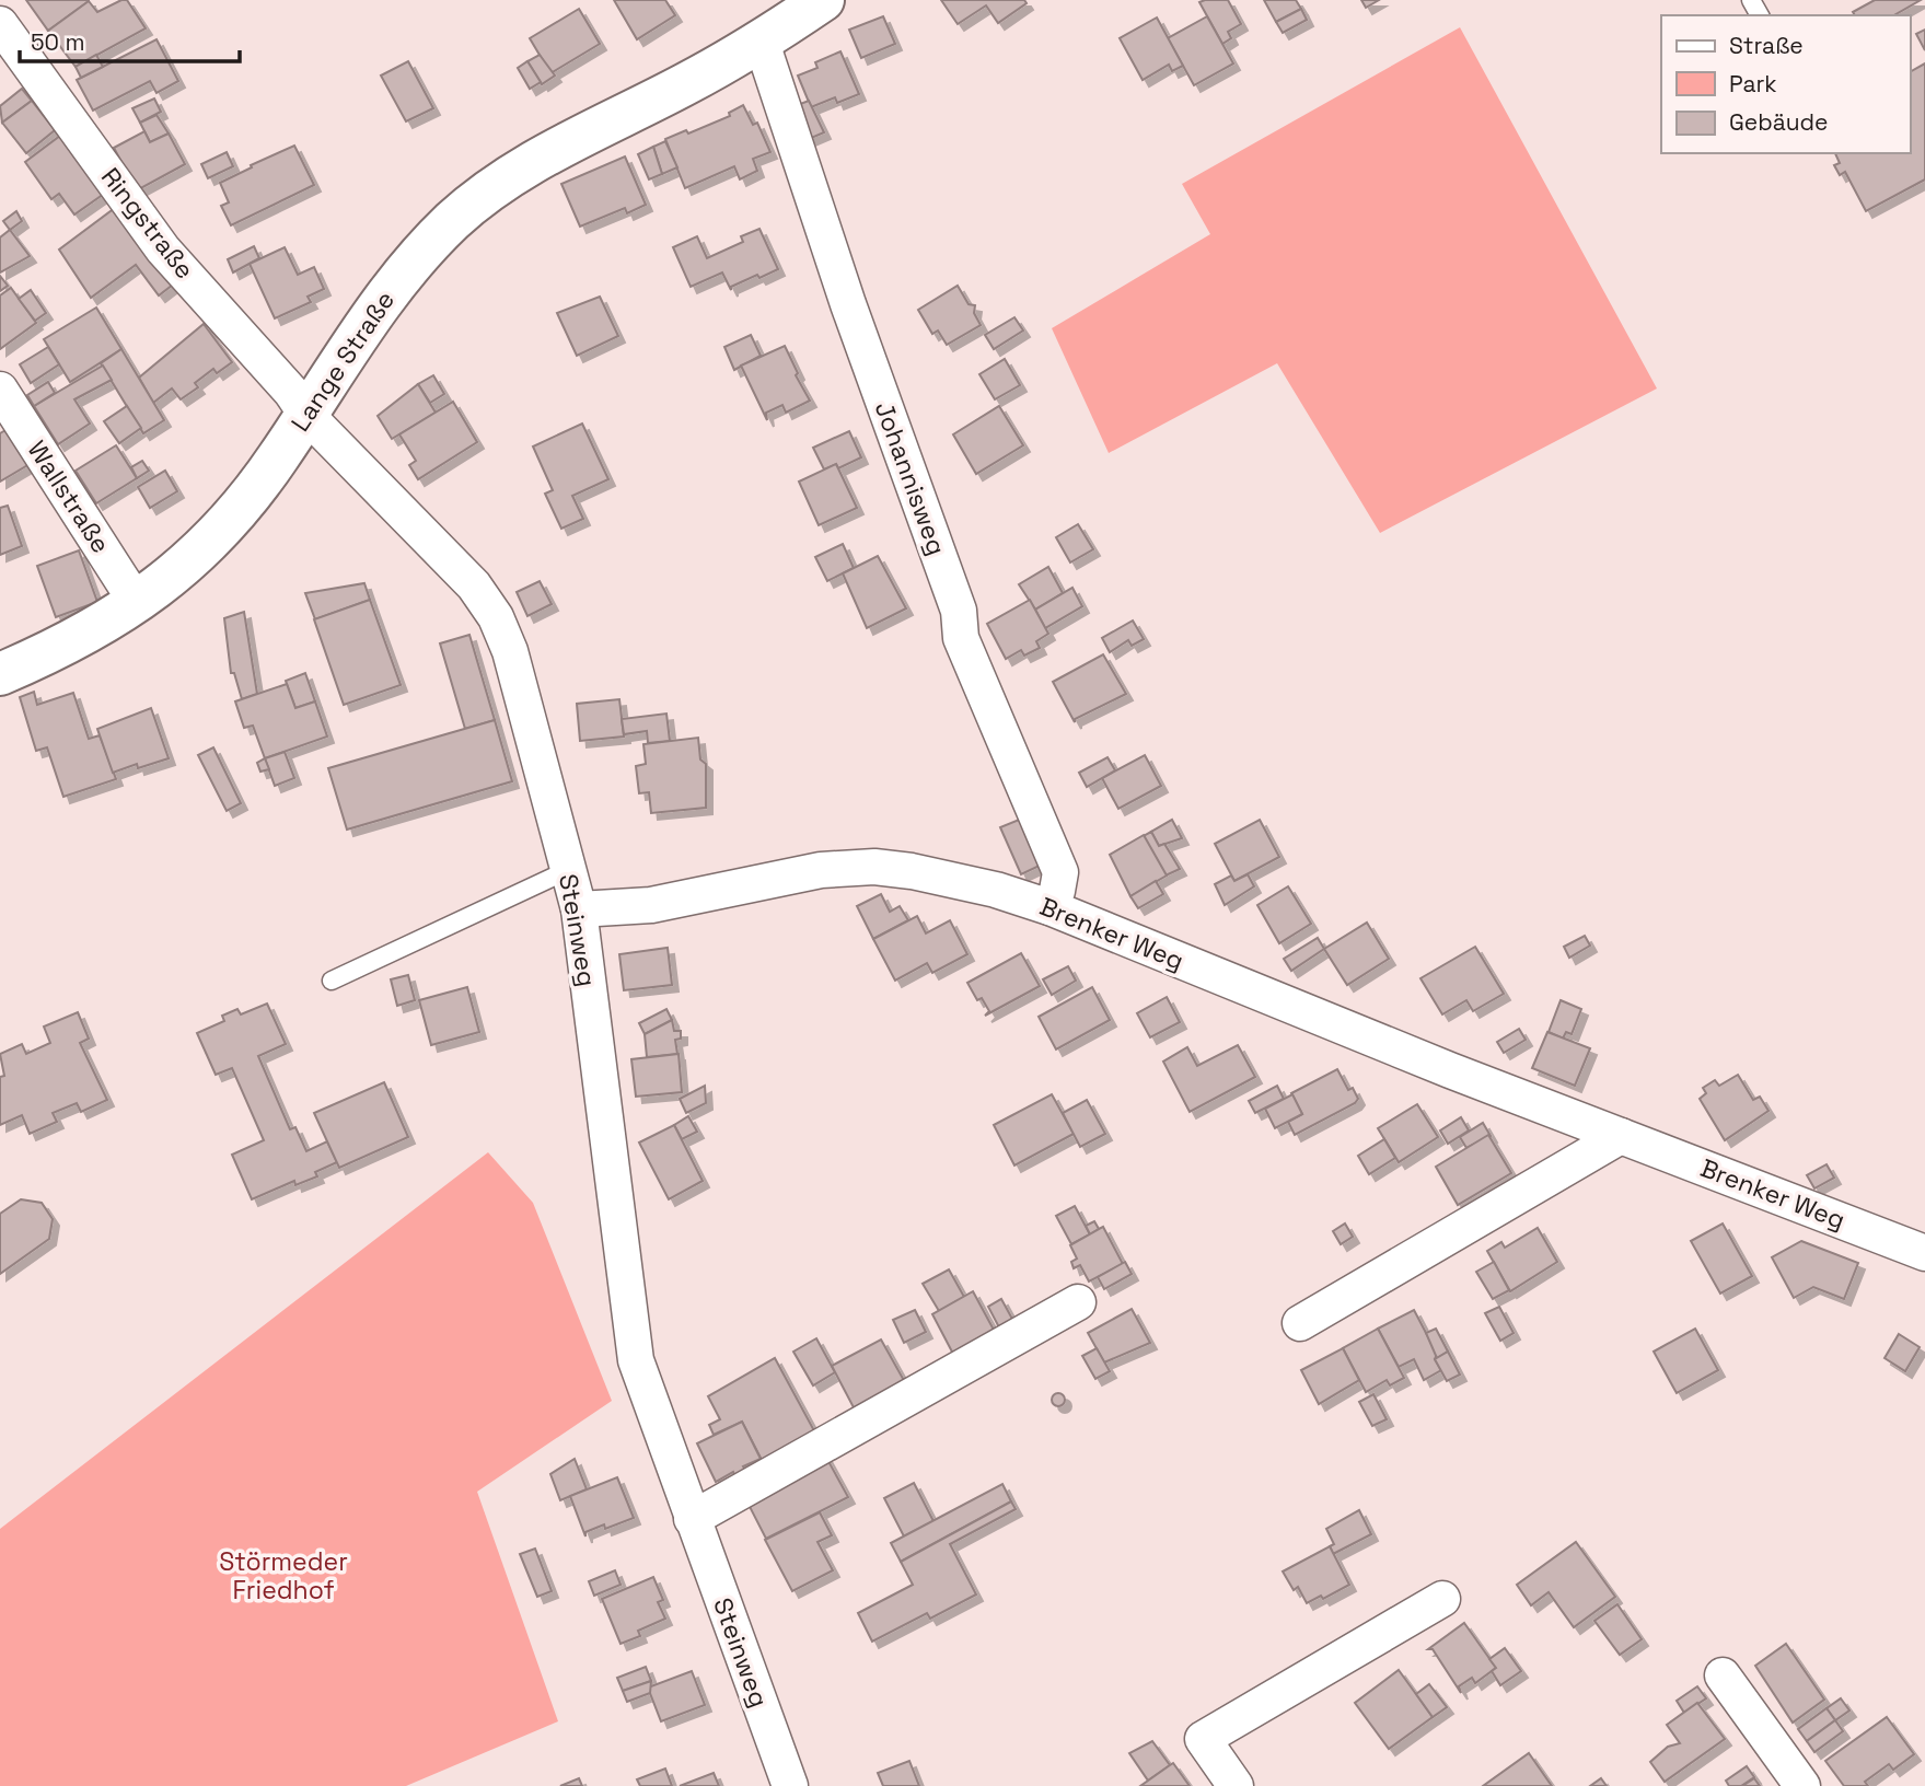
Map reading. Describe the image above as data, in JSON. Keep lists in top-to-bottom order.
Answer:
{
  "streets": {
    "main road": ["Lange Straße"],
    "street": [
      "Ringstraße",
      "Johannisweg",
      "Wallstraße",
      "Steinweg",
      "Brenker Weg"
    ]
  },
  "crossings": [
    ["Ringstraße", "Lange Straße"],
    ["Ringstraße", "Steinweg"],
    ["Lange Straße", "Johannisweg"],
    ["Lange Straße", "Wallstraße"],
    ["Lange Straße", "Steinweg"],
    ["Johannisweg", "Brenker Weg"],
    ["Steinweg", "Brenker Weg"]
  ],
  "parks": ["Störmeder Friedhof"],
  "legend": ["Straße", "Park", "Gebäude"],
  "scale_bar": "50 m"
}
